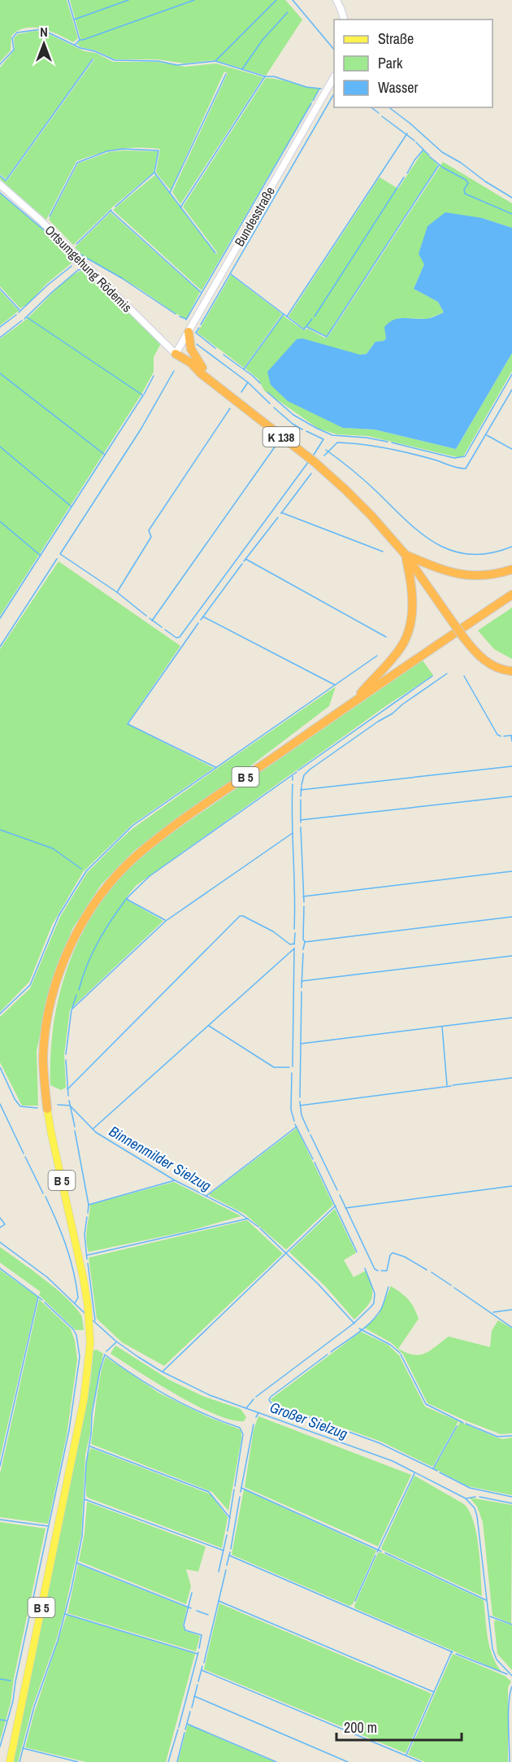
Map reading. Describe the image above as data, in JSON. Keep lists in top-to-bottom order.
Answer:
{
  "streets": {
    "highway": ["K 138", "B 5"],
    "street": ["Bundesstraße", "Ortsumgehung Rödemis"]
  },
  "crossings": [
    ["Bundesstraße", "Ortsumgehung Rödemis"],
    ["Bundesstraße", "K 138"],
    ["Ortsumgehung Rödemis", "K 138"]
  ],
  "water": ["Binnenmilder Sielzug", "Großer Sielzug"],
  "legend": ["Straße", "Park", "Wasser"],
  "scale_bar": "200 m",
  "north": "top"
}
